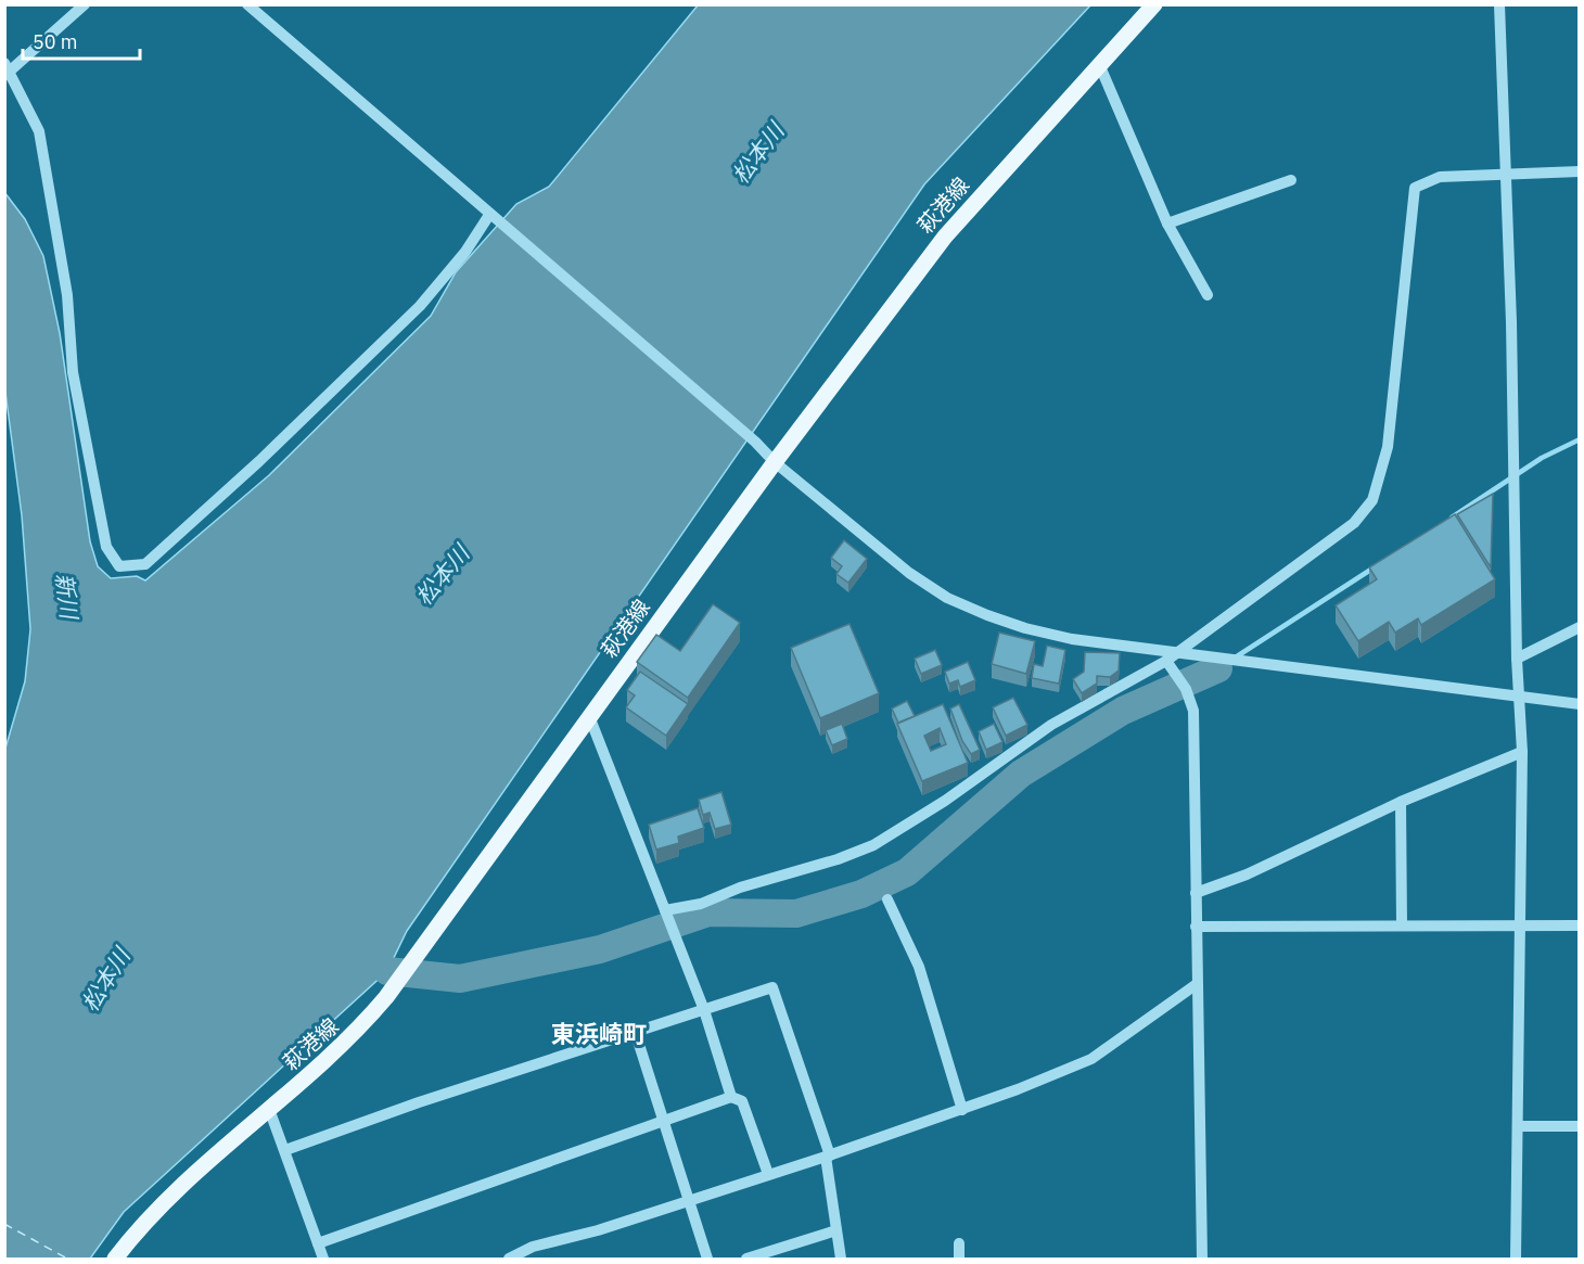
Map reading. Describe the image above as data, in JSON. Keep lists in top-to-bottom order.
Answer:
{
  "streets": {
    "main road": ["萩港線"]
  },
  "districts": ["東浜崎町"],
  "water": ["松本川", "新川"],
  "scale_bar": "50 m"
}
